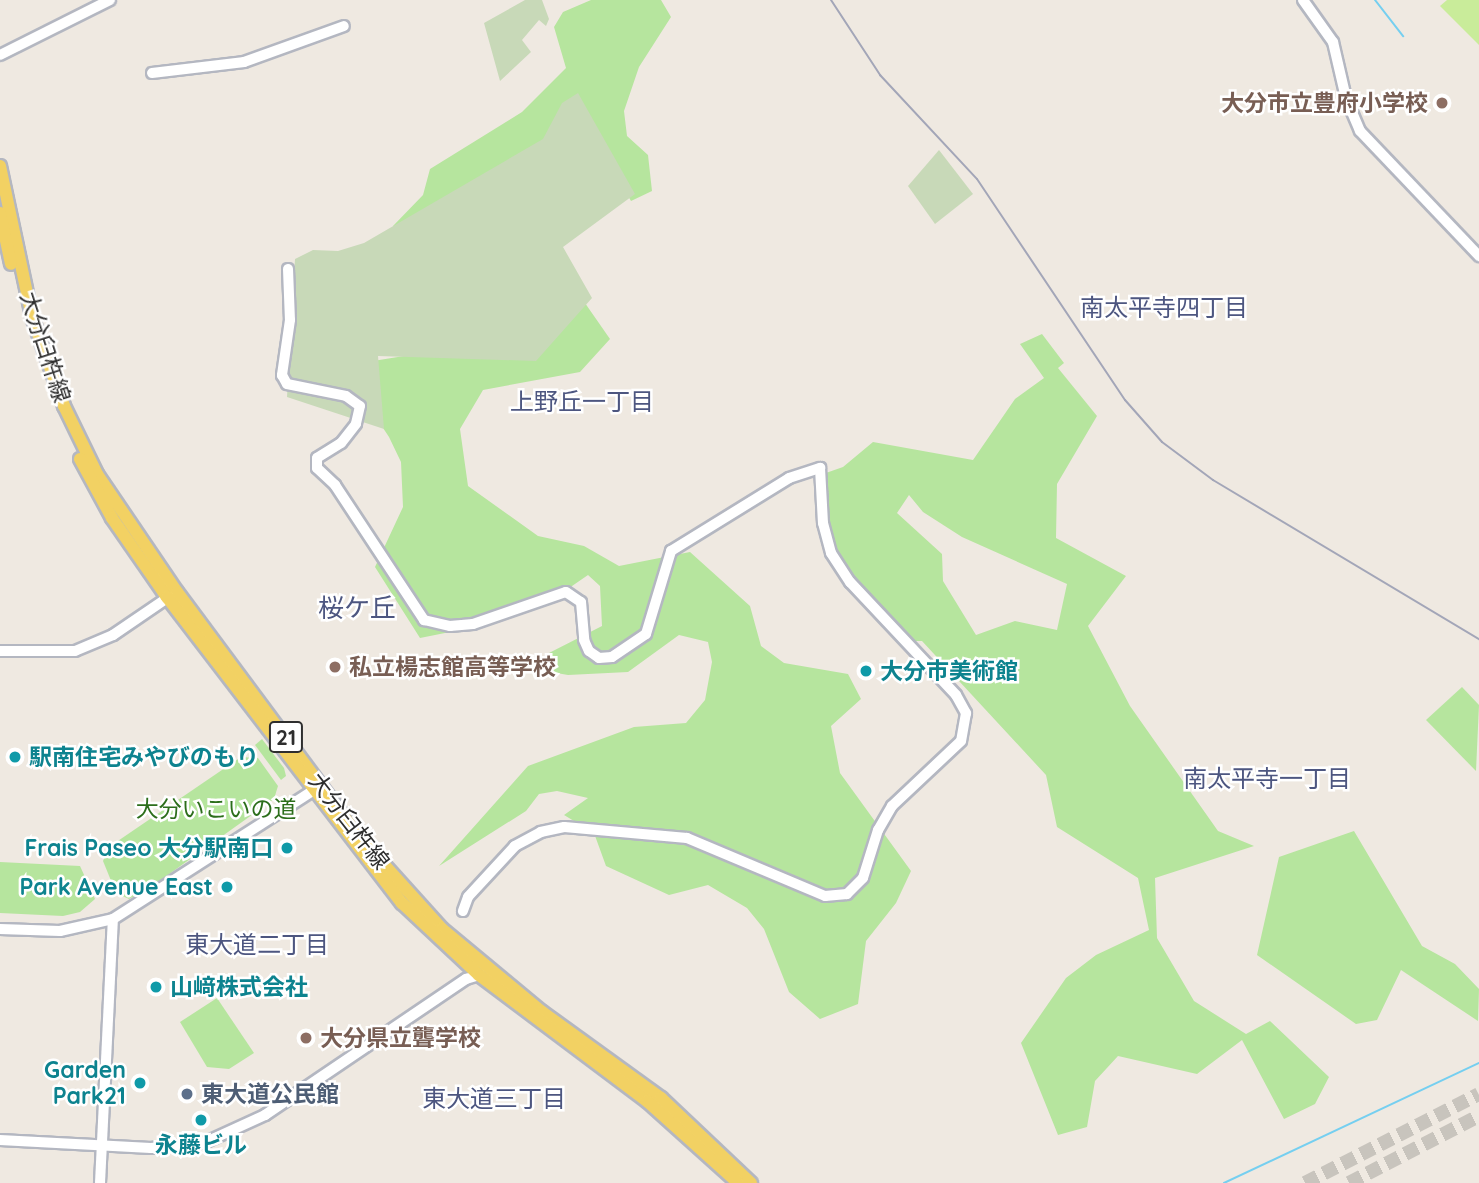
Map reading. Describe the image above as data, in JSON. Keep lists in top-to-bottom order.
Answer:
{
  "streets": {
    "main road": ["大分臼杵線", "21"]
  },
  "districts": [
    "南太平寺四丁目",
    "上野丘一丁目",
    "桜ケ丘",
    "南太平寺一丁目",
    "東大道二丁目",
    "東大道三丁目"
  ],
  "parks": ["大分いこいの道"],
  "places": [
    "大分市立豊府小学校",
    "私立楊志館高等学校",
    "大分市美術館",
    "駅南住宅みやびのもり",
    "Frais Paseo 大分駅南口",
    "Park Avenue East",
    "山﨑株式会社",
    "大分県立聾学校",
    "Garden Park21",
    "東大道公民館",
    "永藤ビル"
  ]
}
